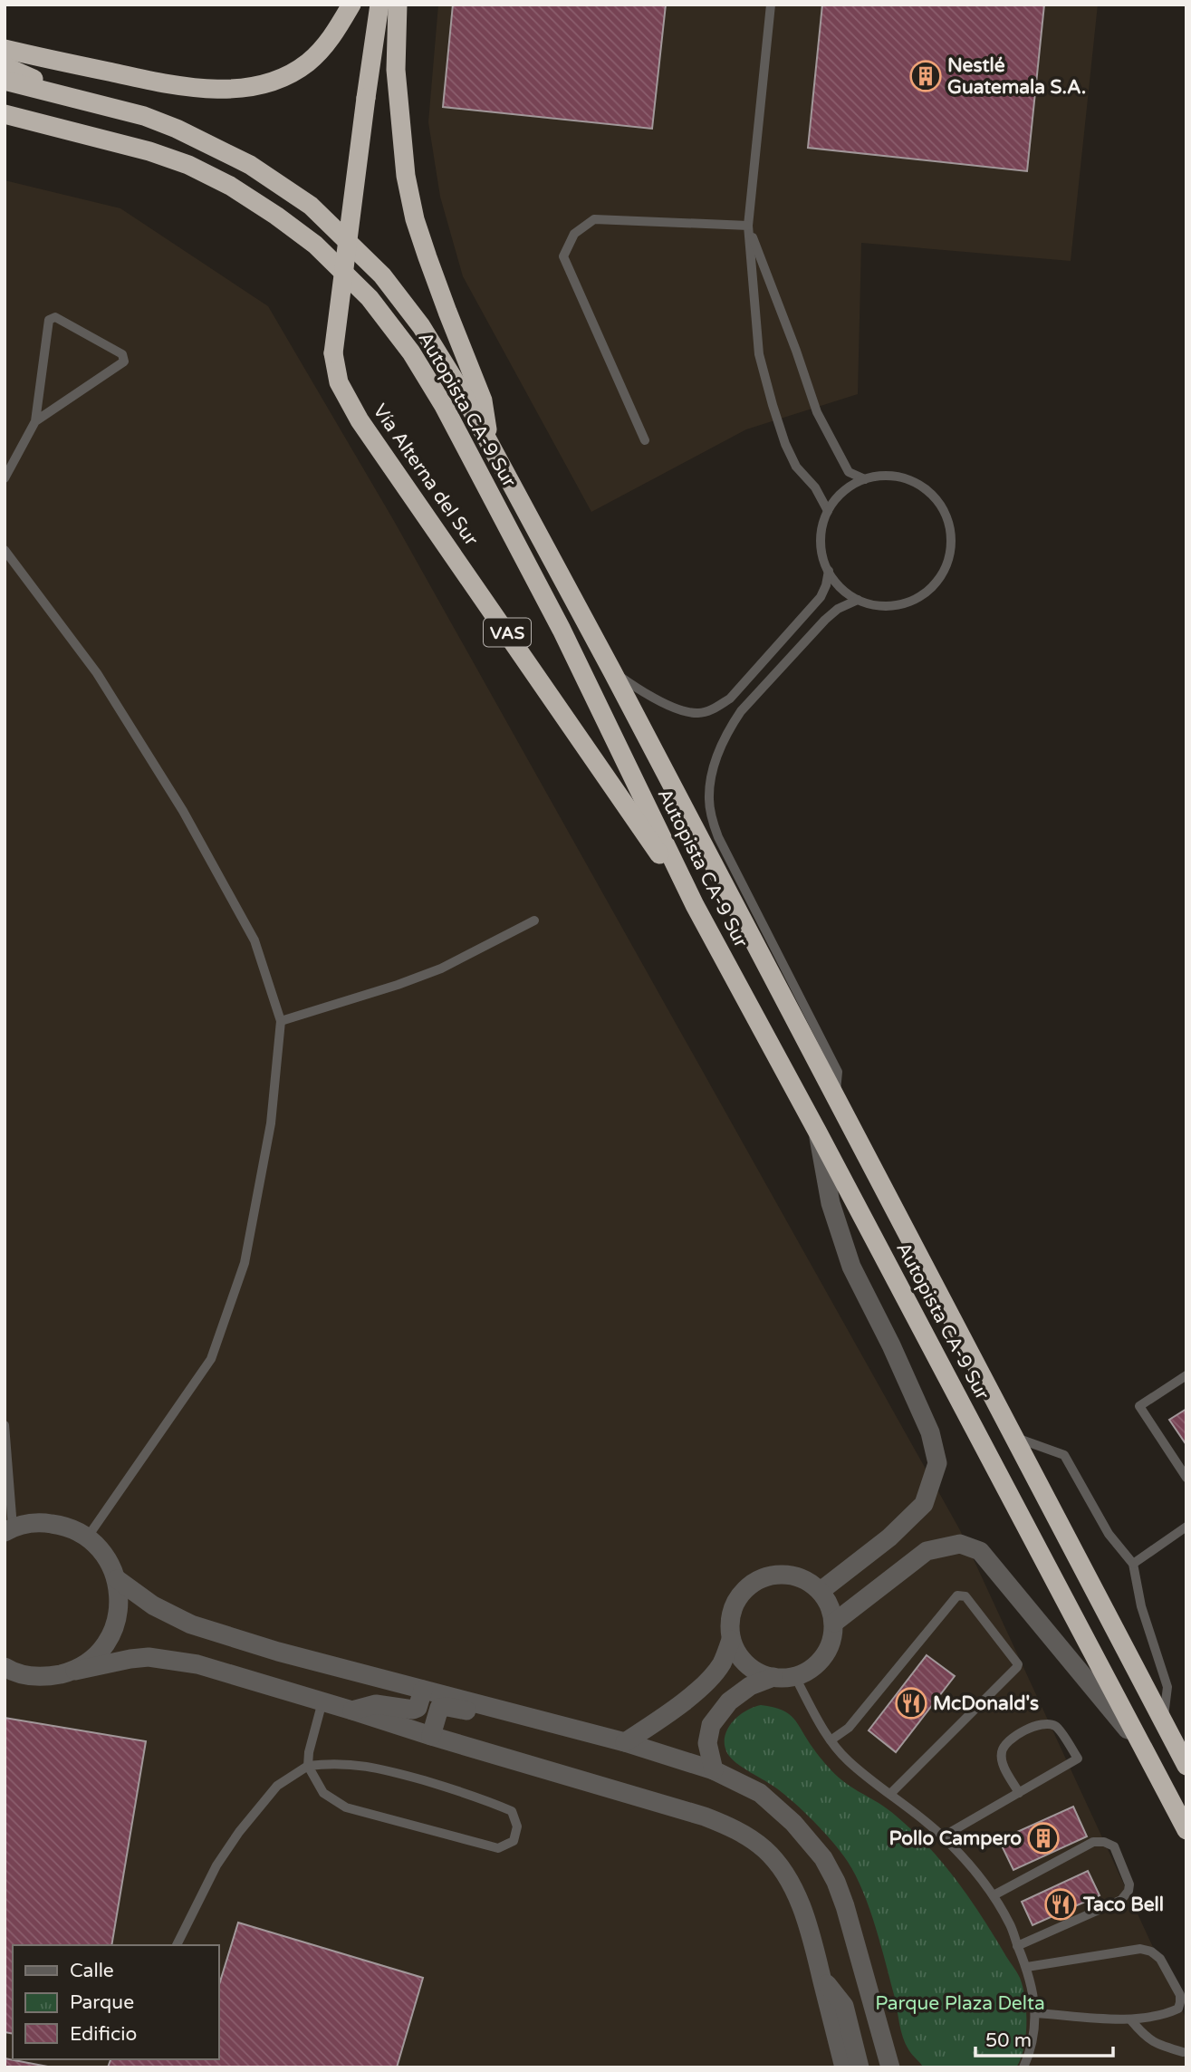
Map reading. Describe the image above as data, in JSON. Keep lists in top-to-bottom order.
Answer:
{
  "streets": {
    "highway": ["Autopista CA-9 Sur", "Vía Alterna del Sur", "VAS"]
  },
  "crossings": [
    ["Autopista CA-9 Sur", "Vía Alterna del Sur"]
  ],
  "parks": ["Parque Plaza Delta"],
  "places": {
    "building": ["Nestlé Guatemala S.A.", "Pollo Campero"],
    "restaurant": ["McDonald's", "Taco Bell"]
  },
  "legend": ["Calle", "Parque", "Edificio"],
  "scale_bar": "50 m"
}
